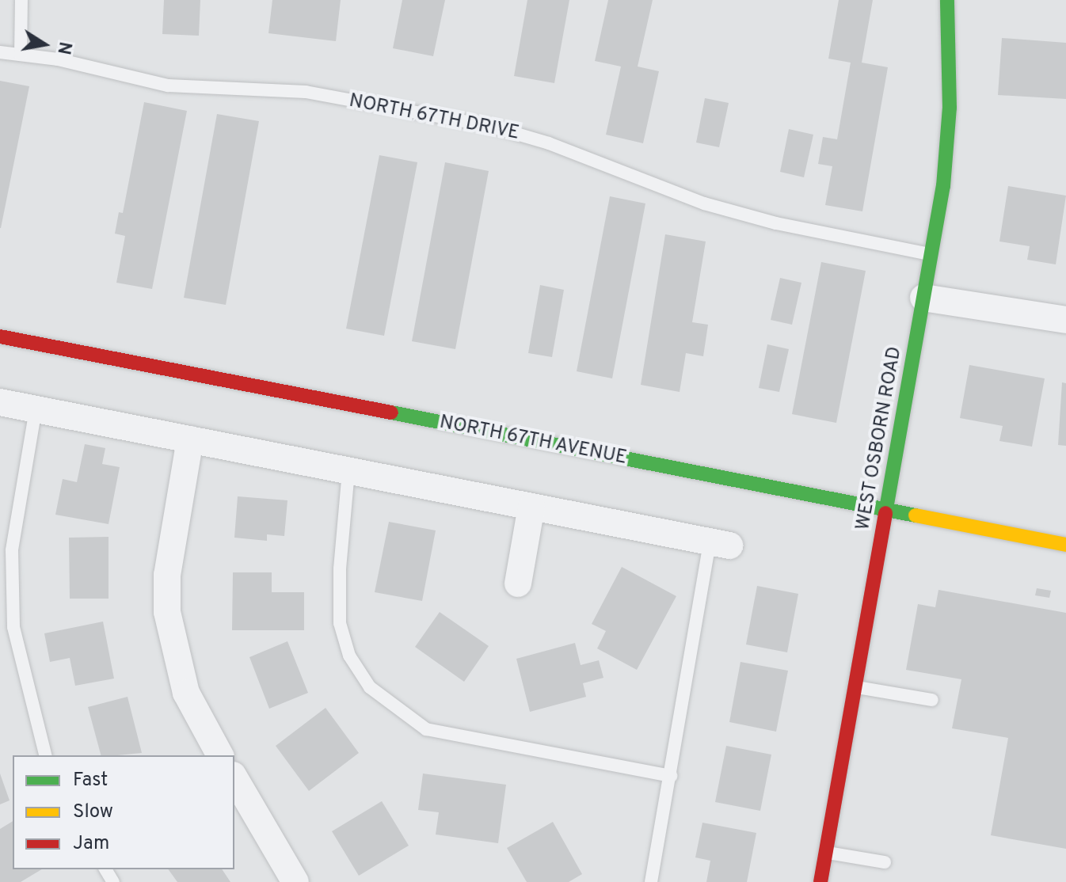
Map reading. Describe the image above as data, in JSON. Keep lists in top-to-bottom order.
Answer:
{
  "streets": {
    "main road": ["WEST OSBORN ROAD", "NORTH 67TH AVENUE"],
    "lane": ["NORTH 67TH DRIVE"]
  },
  "crossings": [
    ["NORTH 67TH DRIVE", "WEST OSBORN ROAD"],
    ["WEST OSBORN ROAD", "NORTH 67TH AVENUE"]
  ],
  "legend": ["Fast", "Slow", "Jam"],
  "north": "right"
}
